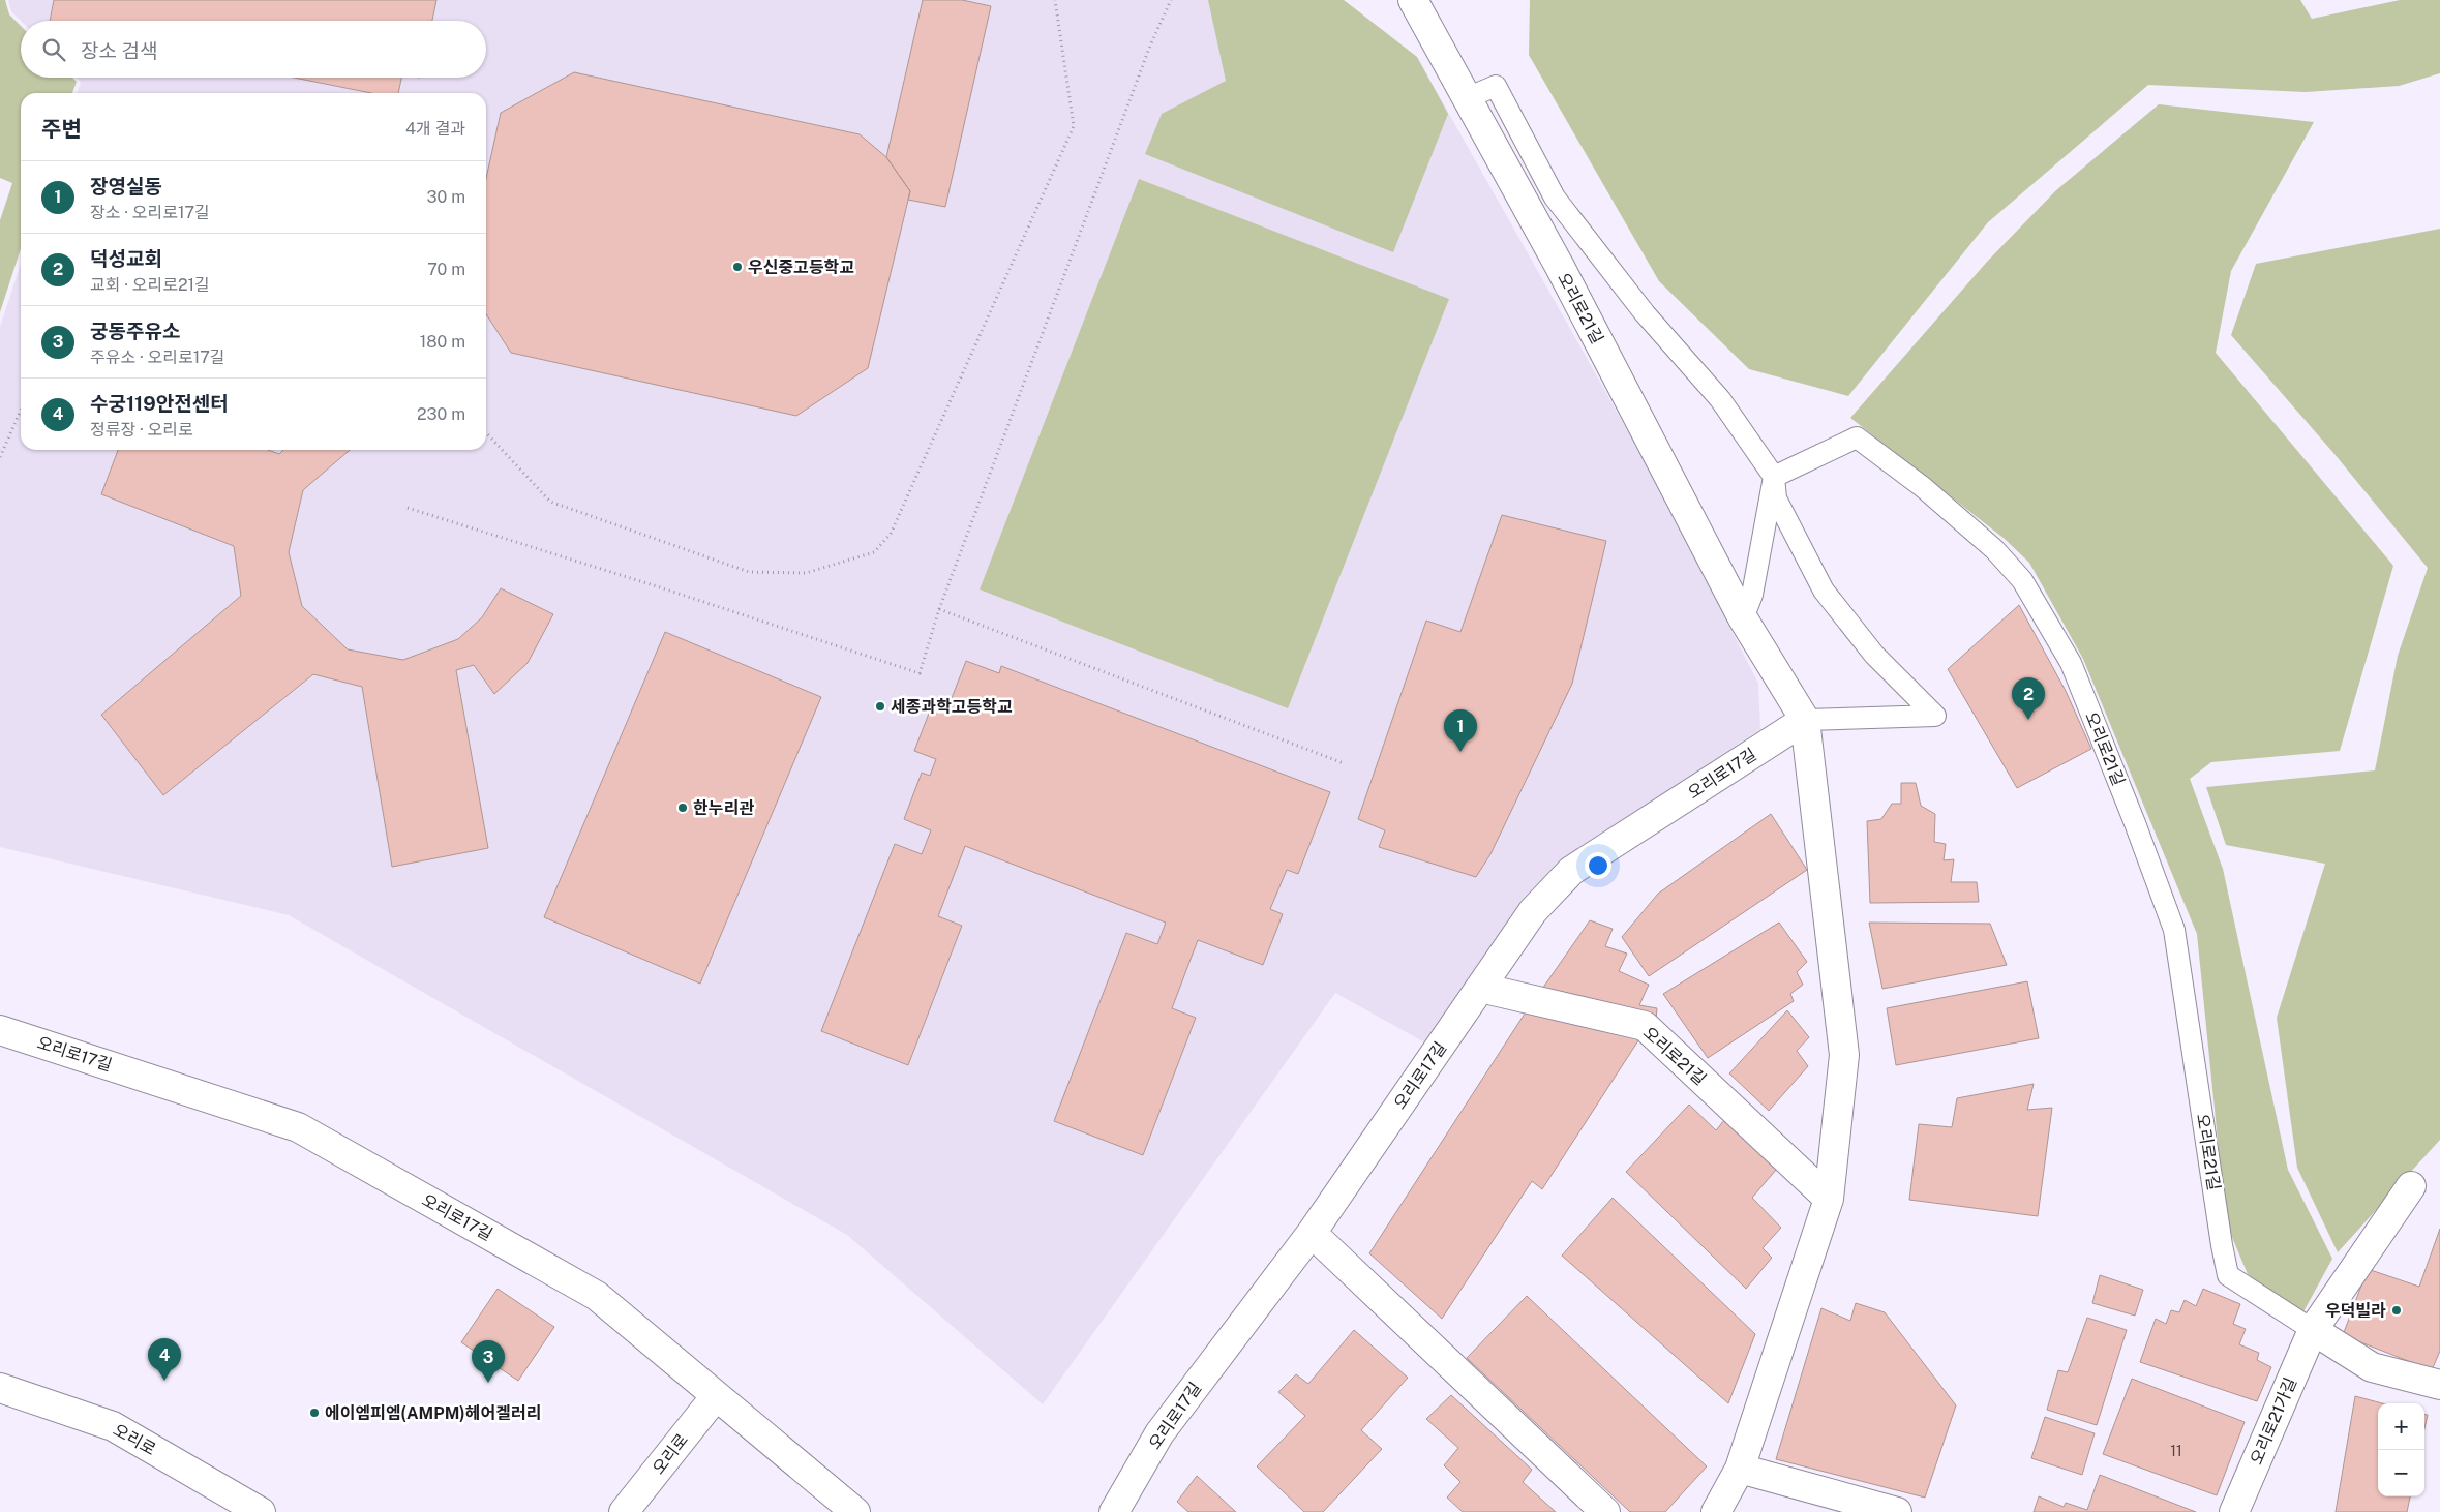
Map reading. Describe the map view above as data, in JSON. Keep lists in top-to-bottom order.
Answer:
{
  "streets": {
    "street": [
      "오리로21길",
      "오리로17길",
      "오리로21가길",
      "오리로"
    ]
  },
  "crossings": [
    ["오리로21길", "오리로17길"],
    ["오리로21길", "오리로21가길"],
    ["오리로17길", "오리로"]
  ],
  "places": [
    "우신중고등학교",
    "세종과학고등학교",
    "한누리관",
    "우덕빌라",
    "에이엠피엠(AMPM)헤어겔러리"
  ],
  "house_numbers": ["11"],
  "page": {
    "search": "장소 검색",
    "heading": ["주변", "4개 결과"],
    "list": [
      {
        "mark": "1",
        "name": "장영실동",
        "note": "장소 · 오리로17길",
        "value": "30 m"
      },
      {
        "mark": "2",
        "name": "덕성교회",
        "note": "교회 · 오리로21길",
        "value": "70 m"
      },
      {
        "mark": "3",
        "name": "궁동주유소",
        "note": "주유소 · 오리로17길",
        "value": "180 m"
      },
      {
        "mark": "4",
        "name": "수궁119안전센터",
        "note": "정류장 · 오리로",
        "value": "230 m"
      }
    ],
    "pins": [
      "2",
      "1",
      "4",
      "3"
    ],
    "map_buttons": ["+", "−"]
  }
}
